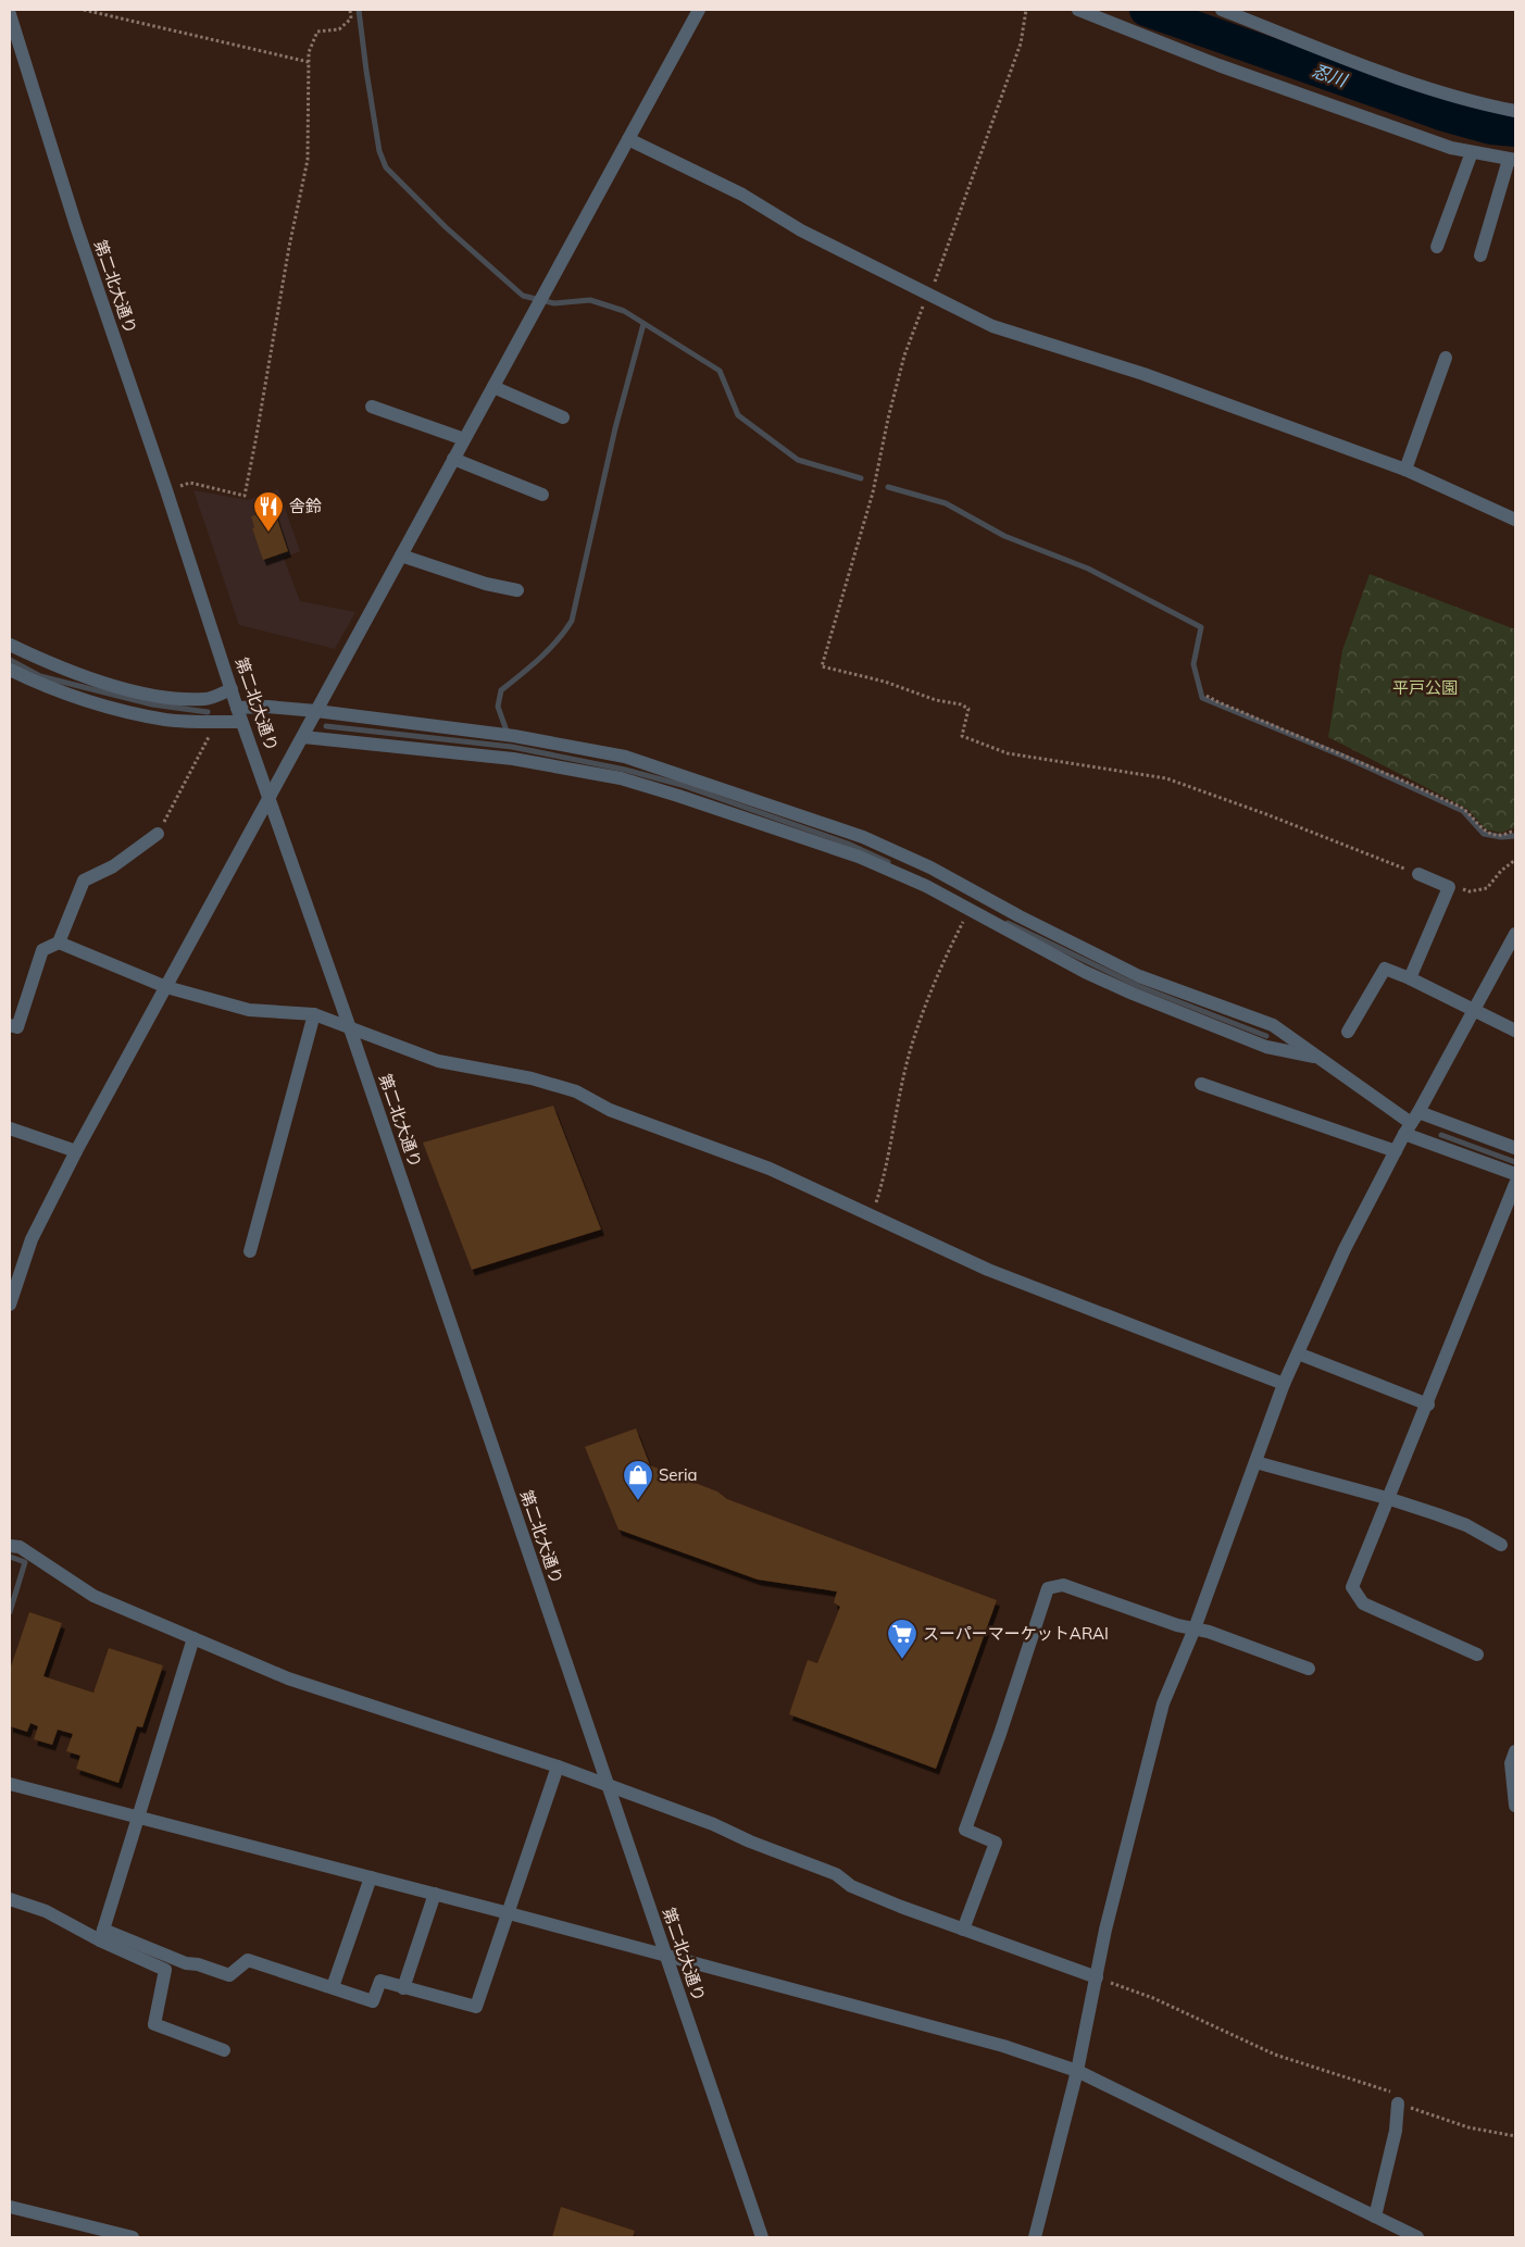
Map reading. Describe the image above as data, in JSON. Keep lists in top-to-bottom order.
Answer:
{
  "streets": {
    "street": ["第二北大通り"]
  },
  "water": ["忍川"],
  "parks": ["平戸公園"],
  "places": {
    "restaurant": ["舎鈴"],
    "shop": ["Seria"],
    "supermarket": ["スーパーマーケットARAI"]
  }
}
